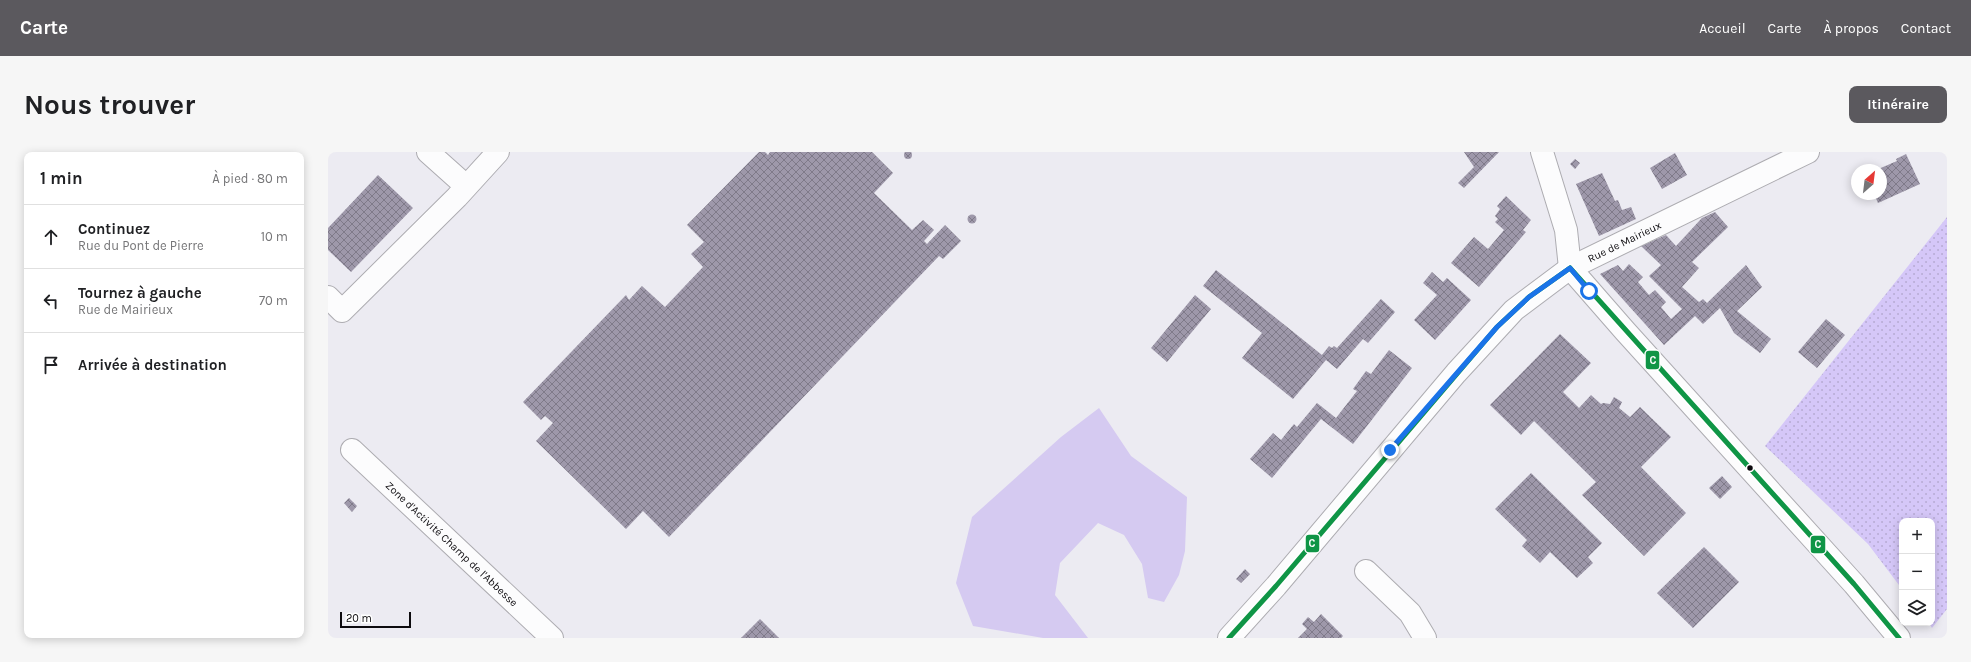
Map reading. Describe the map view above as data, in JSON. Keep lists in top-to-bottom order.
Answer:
{
  "streets": {
    "street": ["Rue de Mairieux", "Zone d'Activité Champ de l'Abbesse"]
  },
  "lines": ["transit line C"],
  "scale_bar": "20 m",
  "north": "top right",
  "page": {
    "header": "Carte",
    "nav": [
      "Accueil",
      "Carte",
      "À propos",
      "Contact"
    ],
    "buttons": "Itinéraire",
    "title": "Nous trouver",
    "heading": ["1 min", "À pied · 80 m"],
    "list": [
      ["Continuez", "Rue du Pont de Pierre", "10 m"],
      ["Tournez à gauche", "Rue de Mairieux", "70 m"],
      "Arrivée à destination"
    ],
    "map_buttons": ["+", "−"],
    "scale": "20 m"
  }
}
